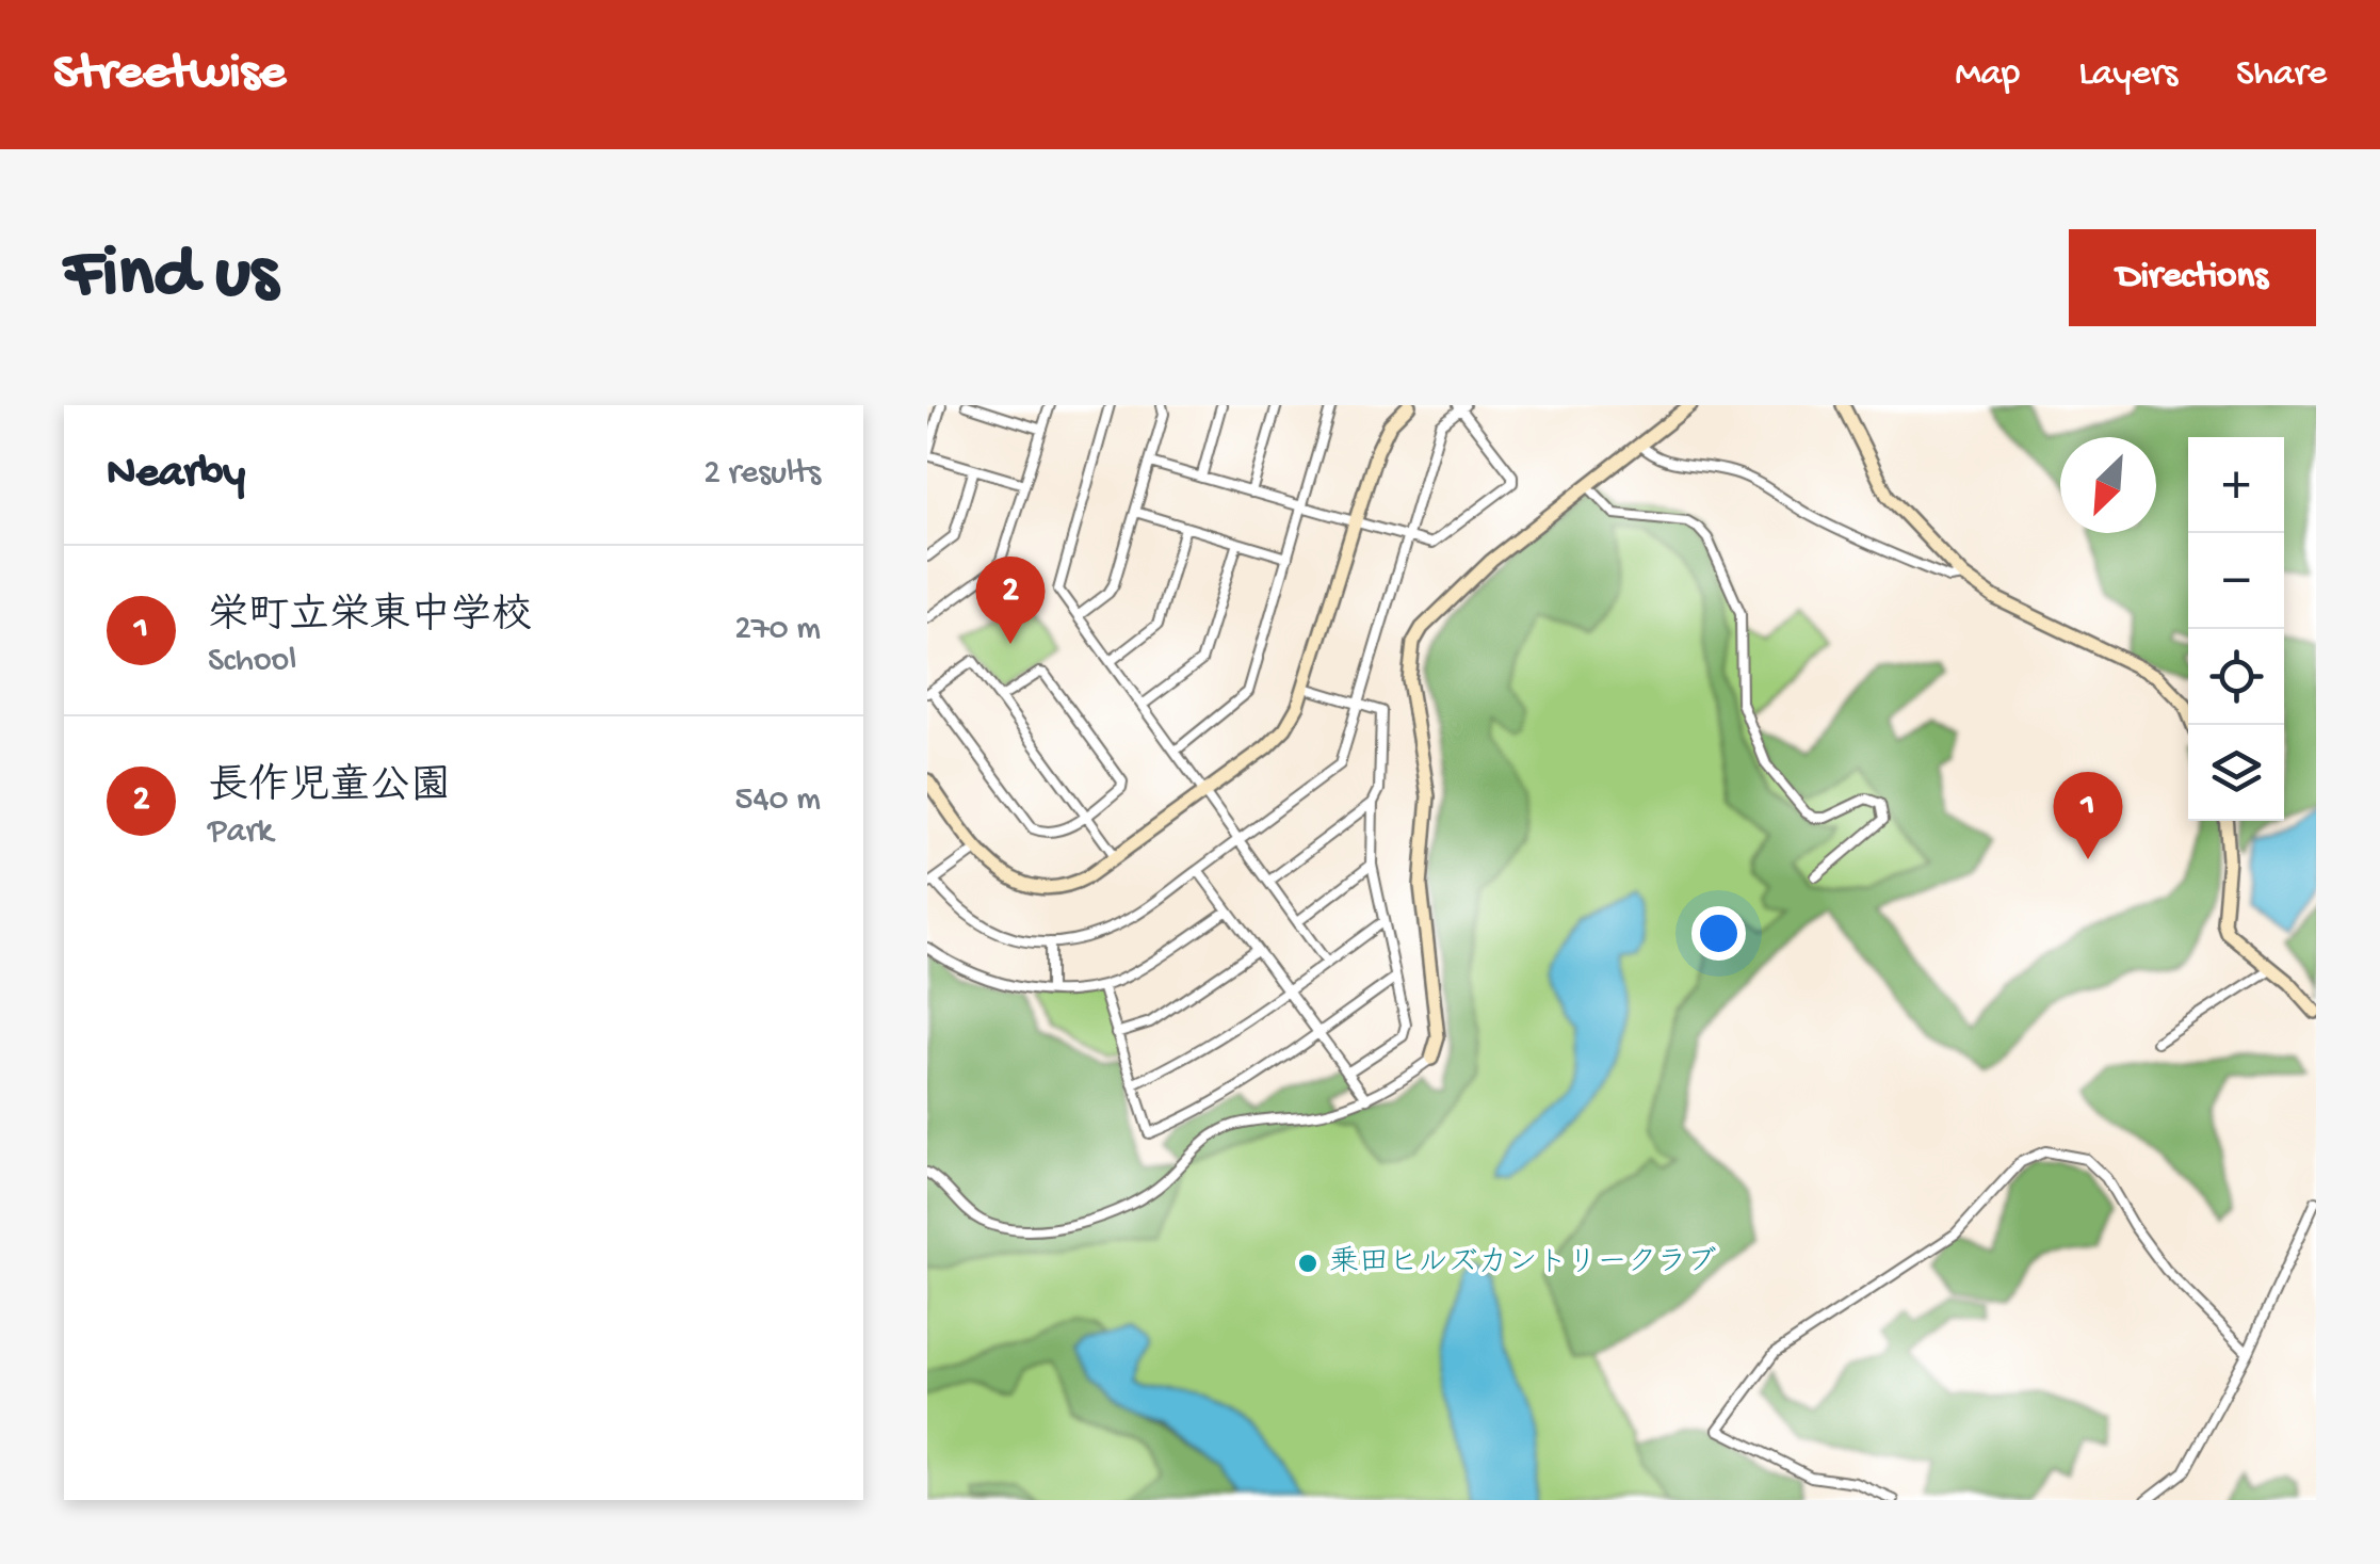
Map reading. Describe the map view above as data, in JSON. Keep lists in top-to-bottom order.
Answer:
{
  "places": ["乗田ヒルズカントリークラブ"],
  "north": "bottom left",
  "page": {
    "header": "Streetwise",
    "nav": ["Map", "Layers", "Share"],
    "buttons": "Directions",
    "title": "Find us",
    "heading": ["Nearby", "2 results"],
    "map_buttons": ["+", "−"],
    "list": [
      {
        "mark": "1",
        "name": "栄町立栄東中学校",
        "note": "School",
        "value": "270 m"
      },
      {
        "mark": "2",
        "name": "長作児童公園",
        "note": "Park",
        "value": "540 m"
      }
    ],
    "pins": ["2", "1"]
  }
}
